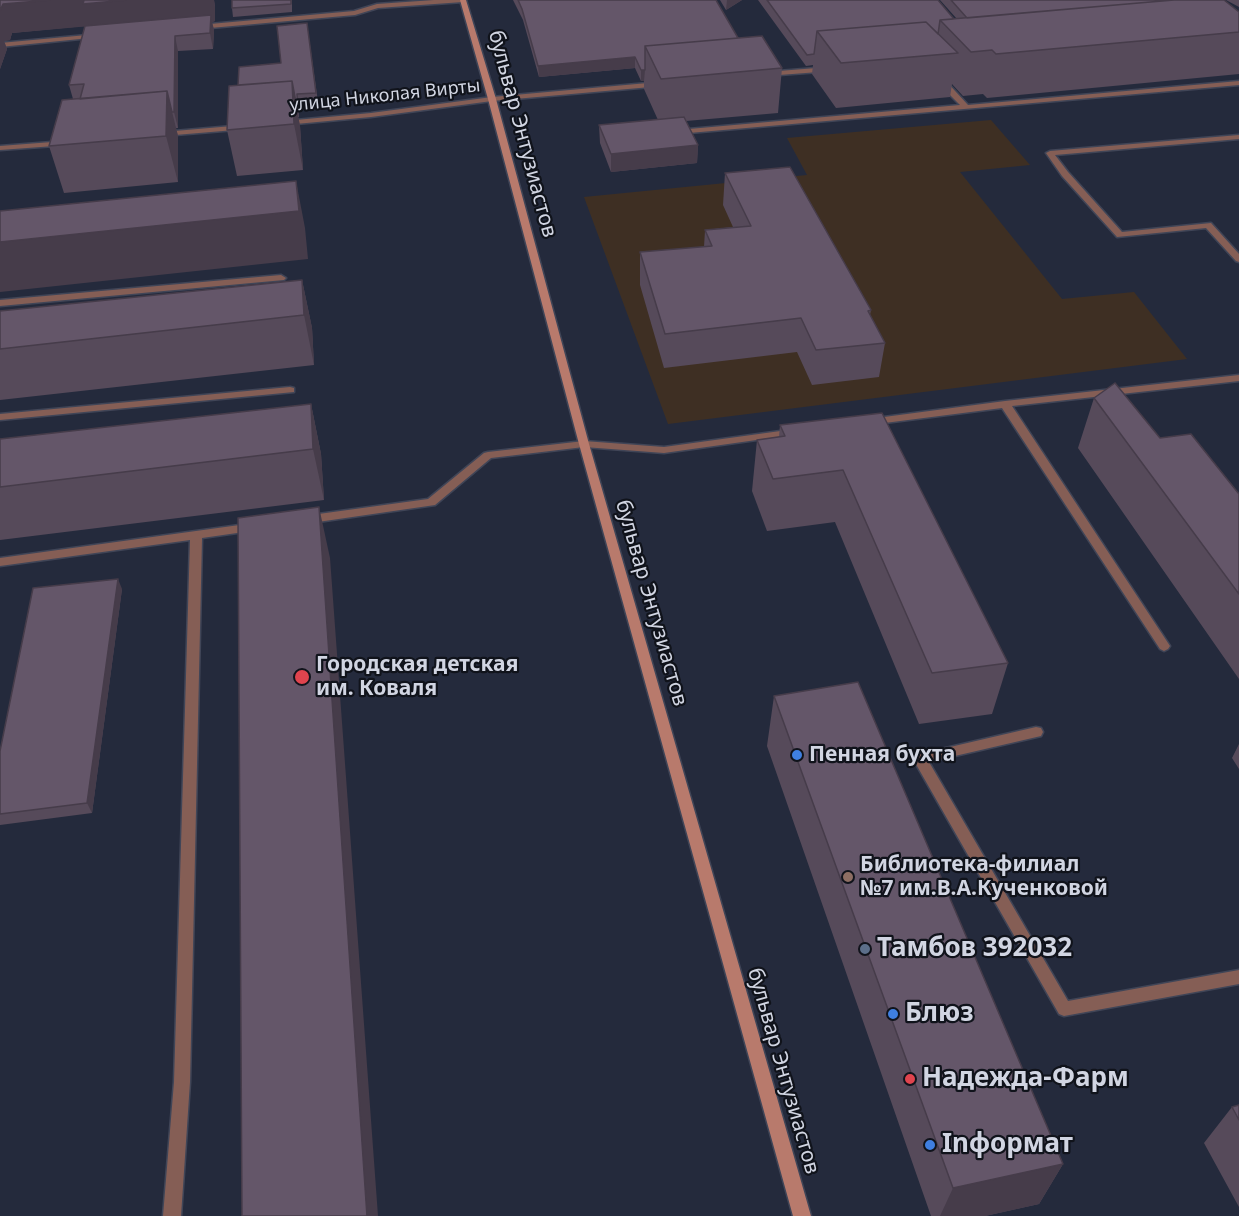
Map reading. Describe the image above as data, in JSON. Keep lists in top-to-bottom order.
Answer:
{
  "streets": {
    "main road": ["бульвар Энтузиастов"],
    "street": ["улица Николая Вирты"]
  },
  "crossings": [
    ["улица Николая Вирты", "бульвар Энтузиастов"]
  ],
  "places": [
    "Городская детская им. Коваля",
    "Пенная бухта",
    "Библиотека-филиал №7 им.В.А.Кученковой",
    "Тамбов 392032",
    "Блюз",
    "Надежда-Фарм",
    "Inформат"
  ]
}
